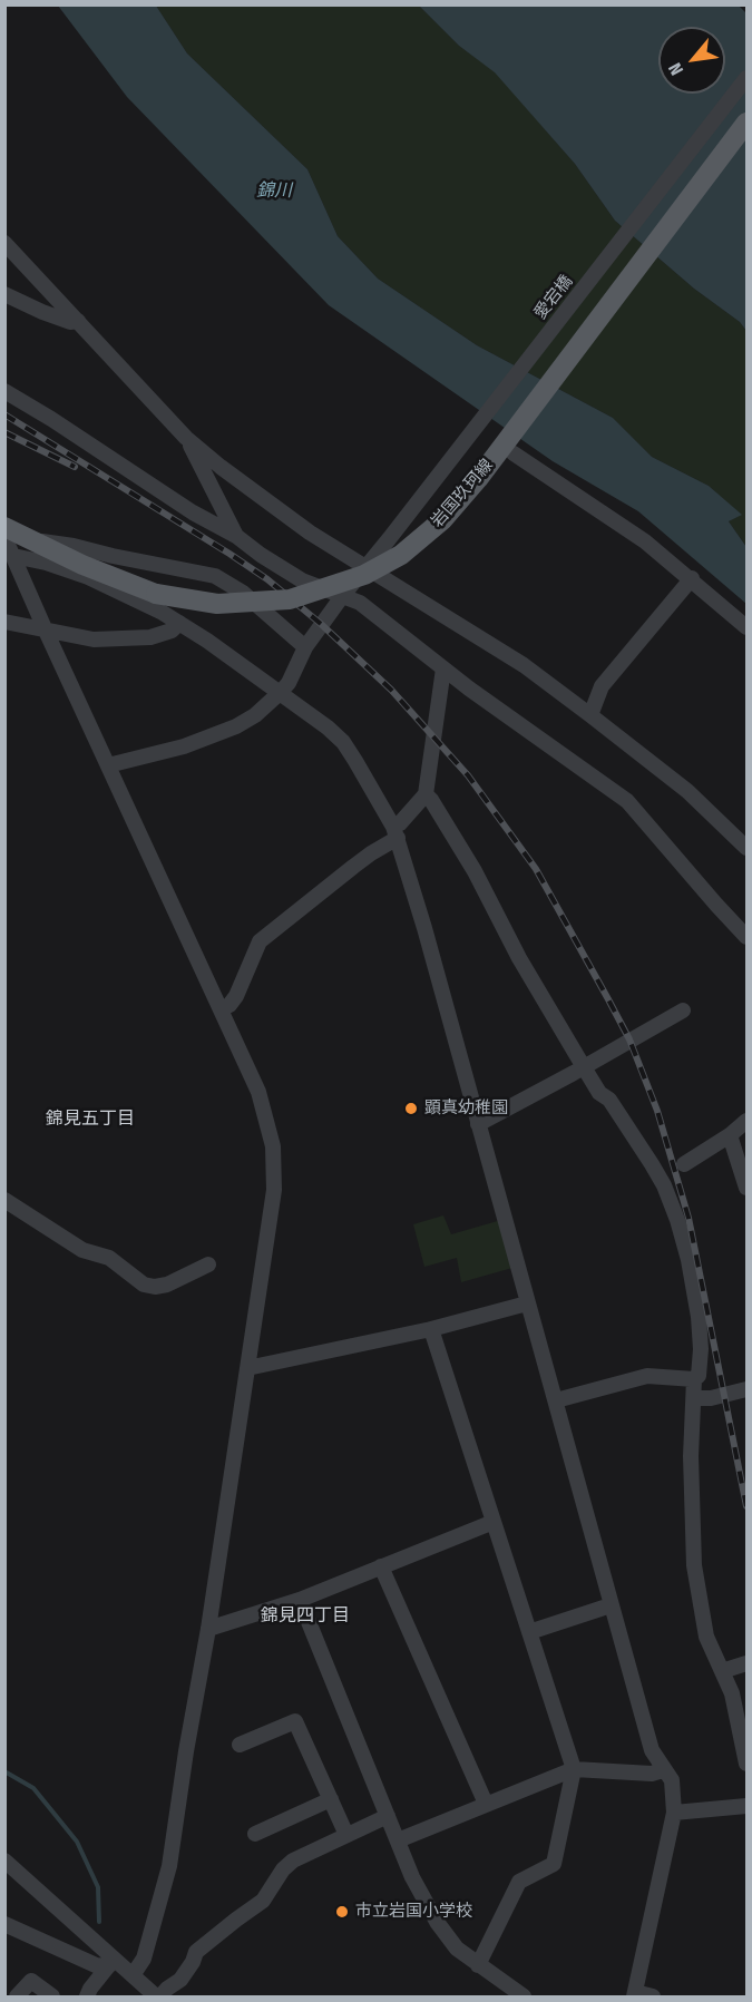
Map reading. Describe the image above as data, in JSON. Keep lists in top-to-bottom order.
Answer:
{
  "streets": {
    "main road": ["岩国玖珂線"],
    "street": ["愛宕橋"]
  },
  "districts": ["錦見五丁目", "錦見四丁目"],
  "water": ["錦川"],
  "places": ["顕真幼稚園", "市立岩国小学校"],
  "north": "bottom left"
}
